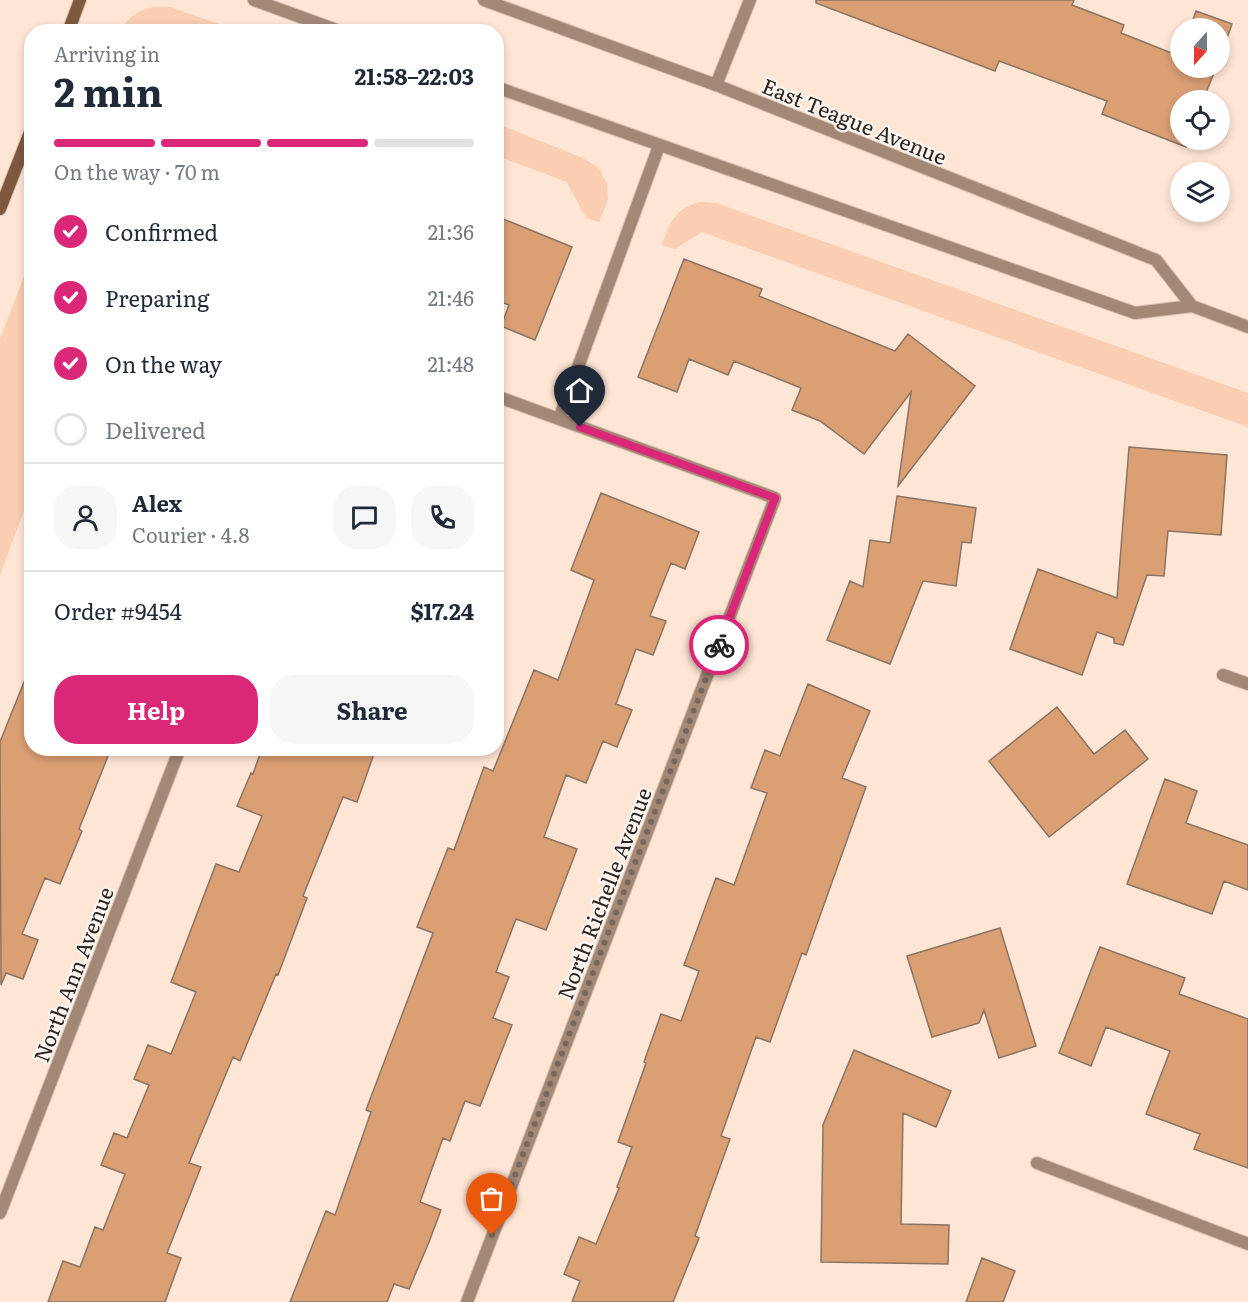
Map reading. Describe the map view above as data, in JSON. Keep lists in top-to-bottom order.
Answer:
{
  "streets": {
    "street": ["East Teague Avenue", "North Richelle Avenue", "North Ann Avenue"]
  },
  "north": "bottom",
  "page": {
    "heading": ["2 min", "Arriving in", "21:58–22:03"],
    "panel": [
      "Alex",
      "Courier · 4.8",
      "Order #9454",
      "$17.24"
    ],
    "bar": "On the way · 70 m",
    "list": [
      ["Confirmed", "21:36"],
      ["Preparing", "21:46"],
      ["On the way", "21:48"],
      "Delivered"
    ],
    "buttons": ["Help", "Share"]
  }
}
